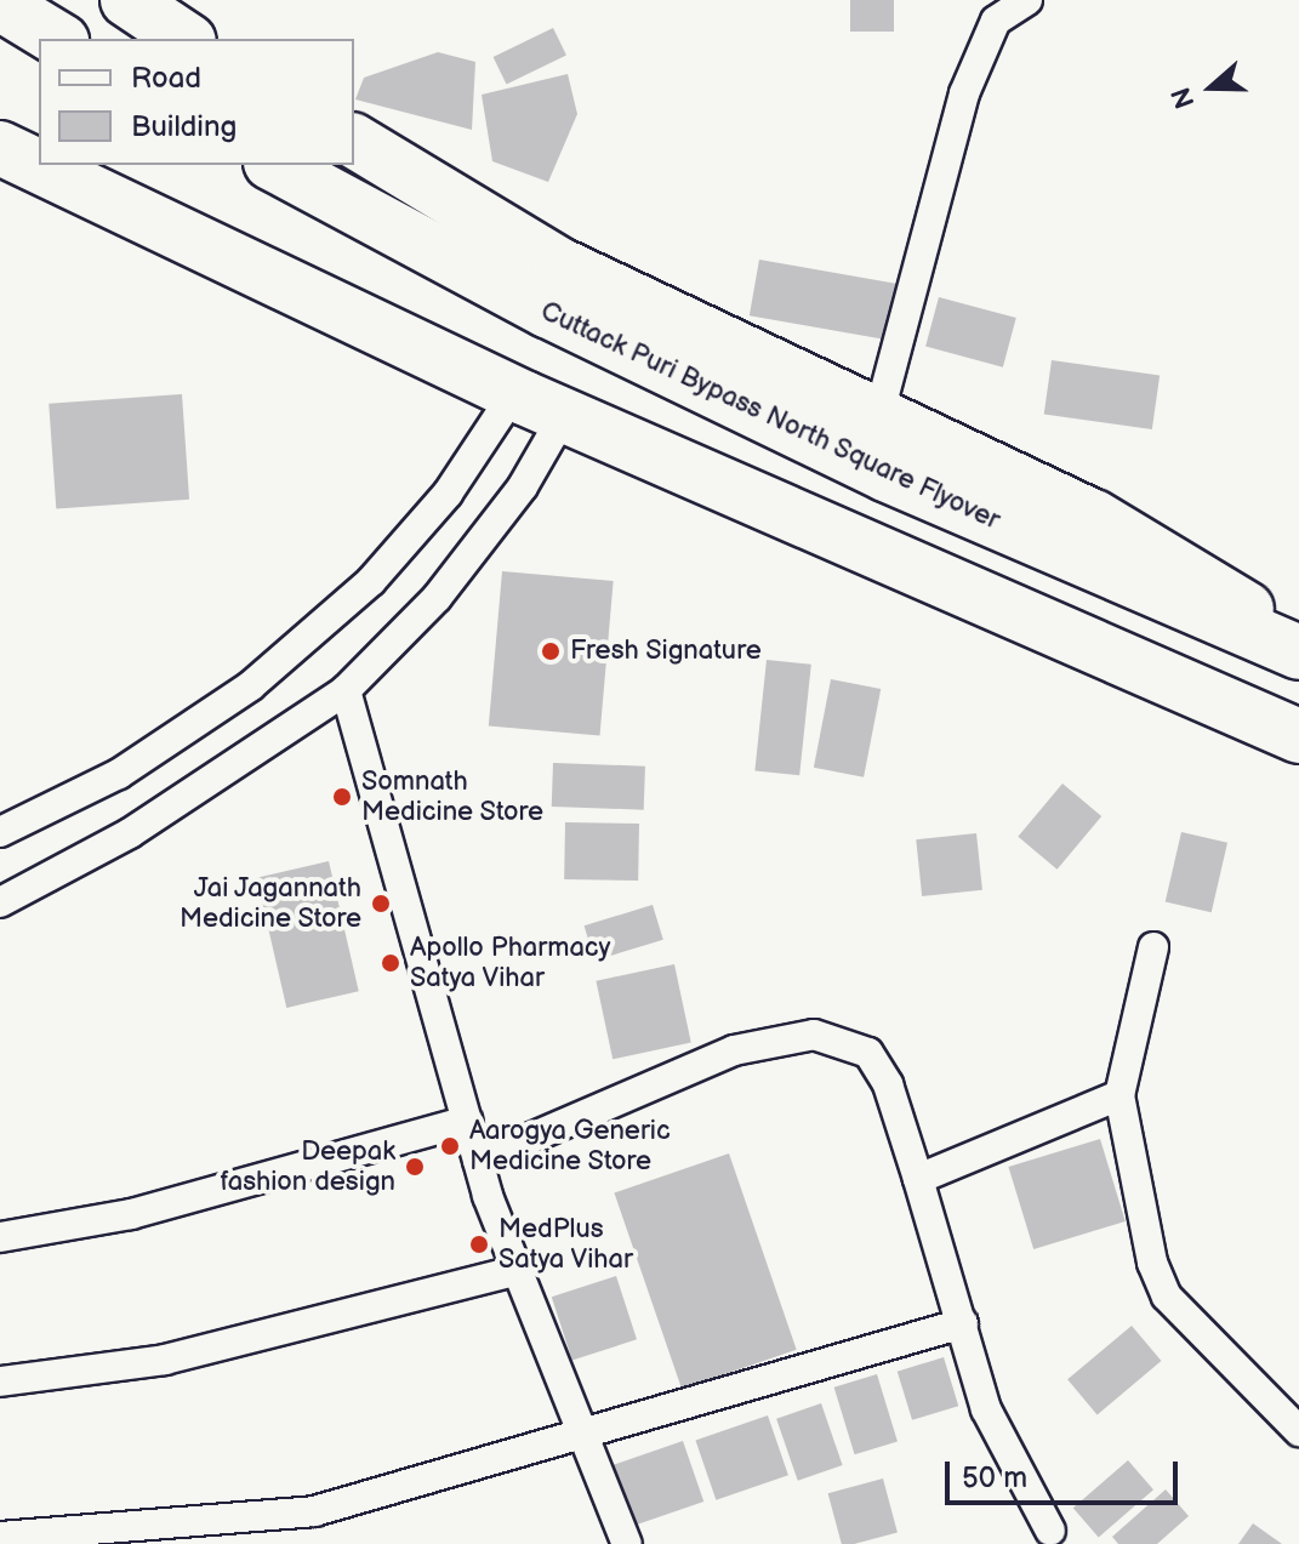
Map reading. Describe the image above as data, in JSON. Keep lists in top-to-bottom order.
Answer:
{
  "streets": {
    "highway": ["Cuttack Puri Bypass North Square Flyover"]
  },
  "places": [
    "Fresh Signature",
    "Somnath Medicine Store",
    "Jai Jagannath Medicine Store",
    "Apollo Pharmacy Satya Vihar",
    "Aarogya Generic Medicine Store",
    "Deepak fashion design",
    "MedPlus Satya Vihar"
  ],
  "legend": ["Road", "Building"],
  "scale_bar": "50 m",
  "north": "left"
}
